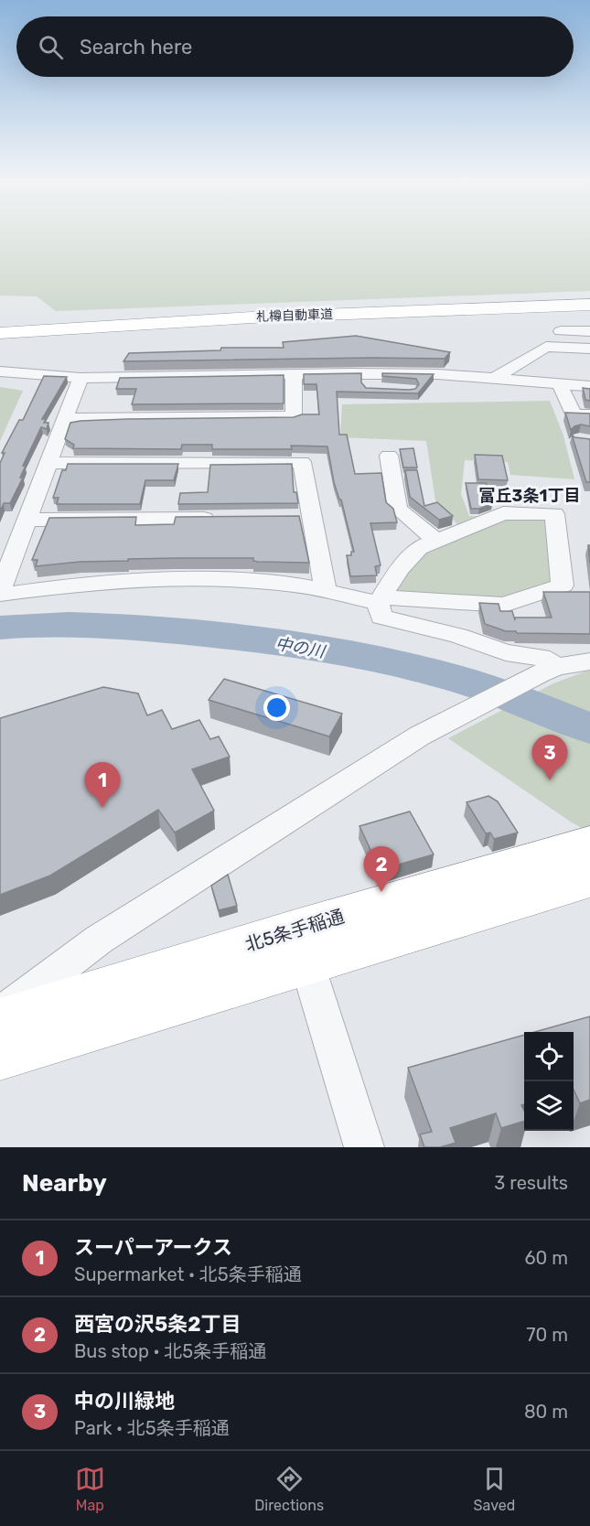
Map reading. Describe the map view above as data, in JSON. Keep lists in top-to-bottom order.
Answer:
{
  "streets": {
    "highway": ["札樽自動車道", "北5条手稲通"]
  },
  "districts": ["富丘3条1丁目"],
  "water": ["中の川"],
  "page": {
    "search": "Search here",
    "pins": ["3", "1", "2"],
    "heading": ["Nearby", "3 results"],
    "list": [
      {
        "mark": "1",
        "name": "スーパーアークス",
        "note": "Supermarket · 北5条手稲通",
        "value": "60 m"
      },
      {
        "mark": "2",
        "name": "西宮の沢5条2丁目",
        "note": "Bus stop · 北5条手稲通",
        "value": "70 m"
      },
      {
        "mark": "3",
        "name": "中の川緑地",
        "note": "Park · 北5条手稲通",
        "value": "80 m"
      }
    ],
    "nav": ["Map", "Directions", "Saved"]
  }
}
